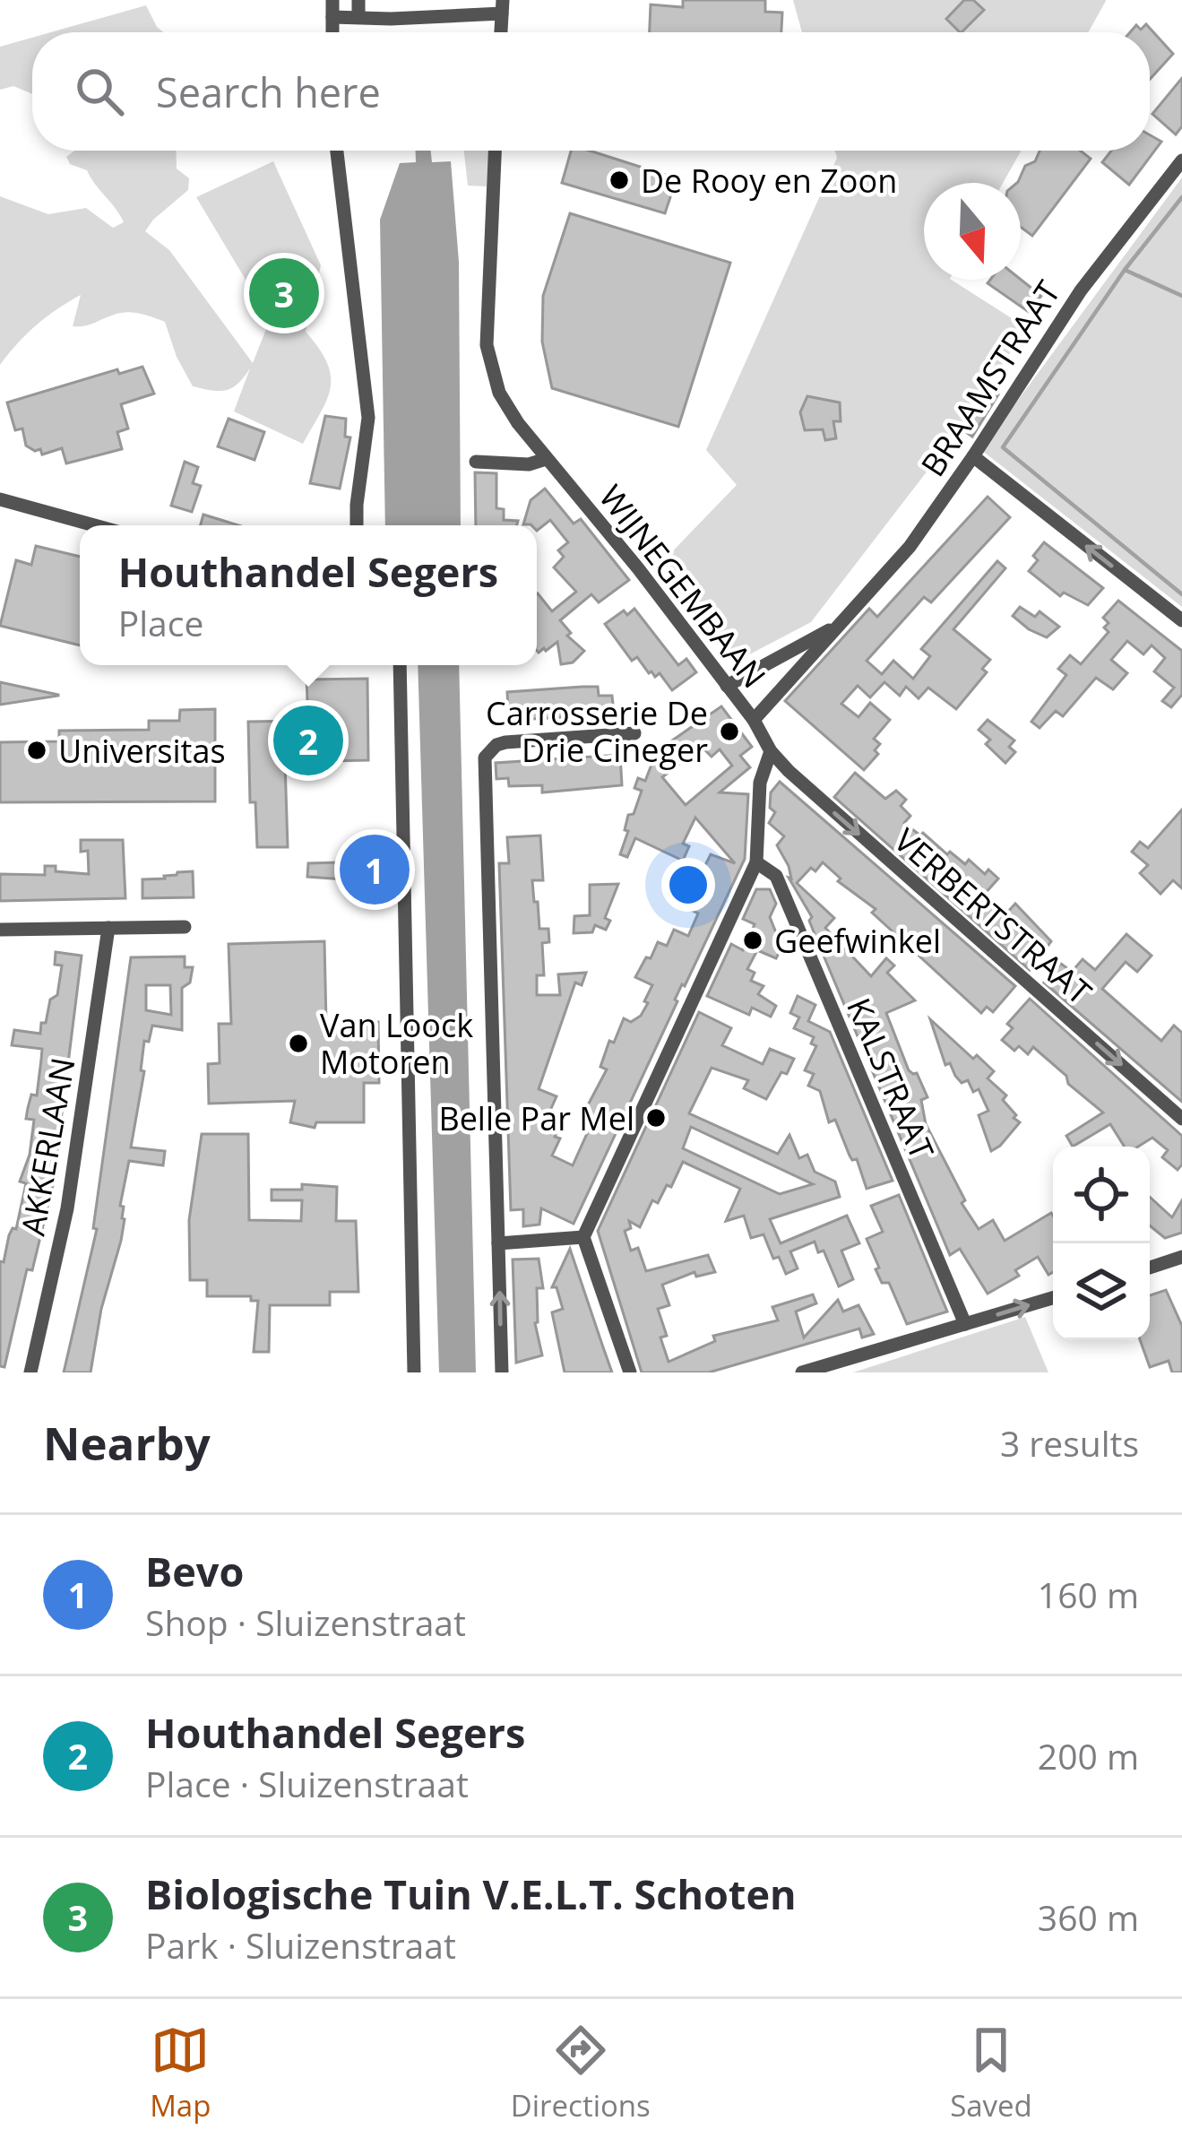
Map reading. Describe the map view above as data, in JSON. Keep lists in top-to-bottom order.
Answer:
{
  "streets": {
    "street": [
      "BRAAMSTRAAT",
      "WIJNEGEMBAAN",
      "VERBERTSTRAAT",
      "KALSTRAAT",
      "AKKERLAAN"
    ]
  },
  "crossings": [
    ["BRAAMSTRAAT", "WIJNEGEMBAAN"],
    ["WIJNEGEMBAAN", "VERBERTSTRAAT"]
  ],
  "one_way": ["VERBERTSTRAAT"],
  "places": [
    "De Rooy en Zoon",
    "Carrosserie De Drie Cineger",
    "Universitas",
    "Geefwinkel",
    "Van Loock Motoren",
    "Belle Par Mel"
  ],
  "north": "bottom",
  "page": {
    "search": "Search here",
    "pins": ["3", "2", "1"],
    "popup": ["Houthandel Segers", "Place"],
    "heading": ["Nearby", "3 results"],
    "list": [
      {
        "mark": "1",
        "name": "Bevo",
        "note": "Shop · Sluizenstraat",
        "value": "160 m"
      },
      {
        "mark": "2",
        "name": "Houthandel Segers",
        "note": "Place · Sluizenstraat",
        "value": "200 m"
      },
      {
        "mark": "3",
        "name": "Biologische Tuin V.E.L.T. Schoten",
        "note": "Park · Sluizenstraat",
        "value": "360 m"
      }
    ],
    "nav": ["Map", "Directions", "Saved"]
  }
}
